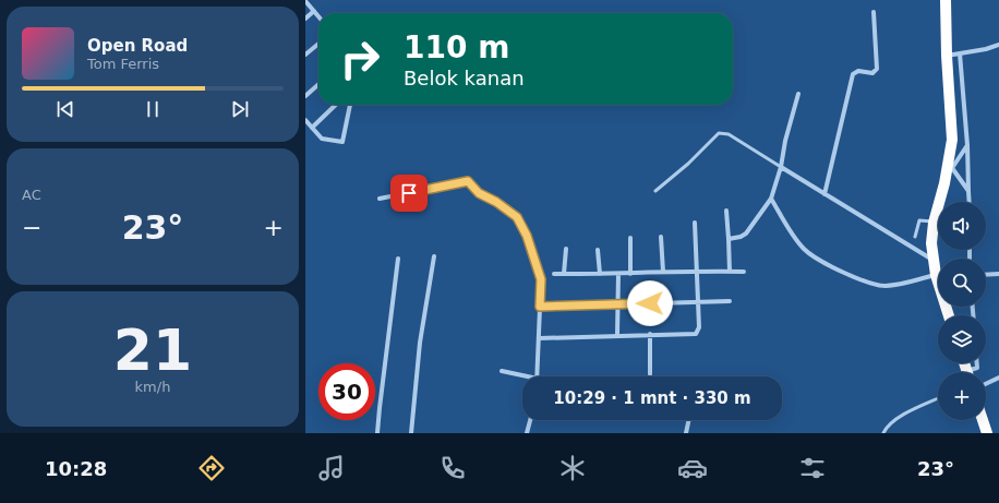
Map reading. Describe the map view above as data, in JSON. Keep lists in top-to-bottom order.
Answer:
{
  "page": {
    "turn": ["110 m", "Belok kanan"],
    "song": ["Open Road", "Tom Ferris"],
    "tile": [
      "AC",
      ["21", "km/h"]
    ],
    "map_buttons": "+",
    "heat": ["−", "23°", "+"],
    "limit": "30",
    "trip": "10:29 · 1 mnt · 330 m",
    "tabs": ["10:28", "23°"]
  }
}
